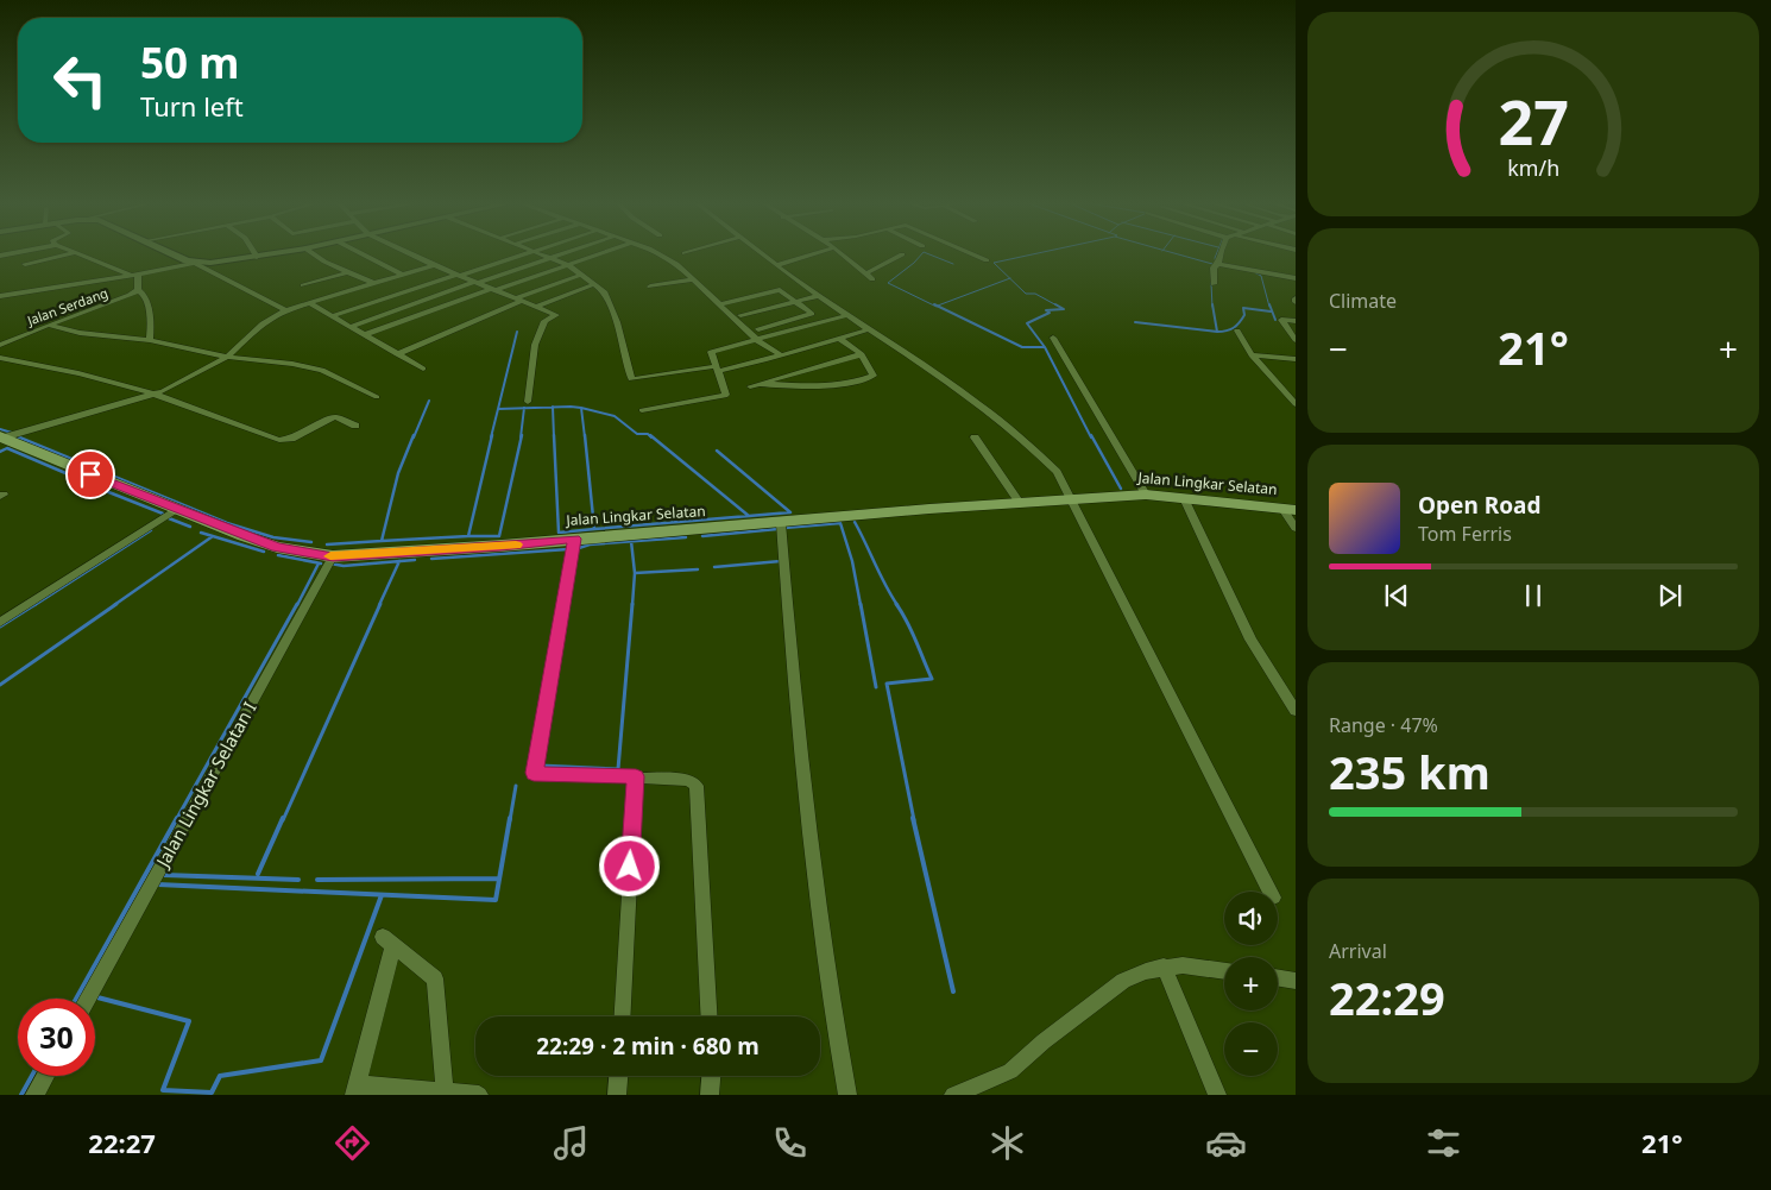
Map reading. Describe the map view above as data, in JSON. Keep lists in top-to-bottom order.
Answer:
{
  "streets": {
    "highway": ["Jalan Lingkar Selatan"],
    "street": ["Jalan Serdang", "Jalan Lingkar Selatan I"]
  },
  "crossings": [
    ["Jalan Lingkar Selatan", "Jalan Lingkar Selatan I"]
  ],
  "page": {
    "turn": ["50 m", "Turn left"],
    "tile": [
      "Climate",
      ["Range · 47%", "235 km"],
      ["Arrival", "22:29"]
    ],
    "heat": ["−", "21°", "+"],
    "song": ["Open Road", "Tom Ferris"],
    "map_buttons": ["+", "−"],
    "limit": "30",
    "trip": "22:29 · 2 min · 680 m",
    "tabs": ["22:27", "21°"],
    "gauge": ["27", "km/h"]
  }
}
